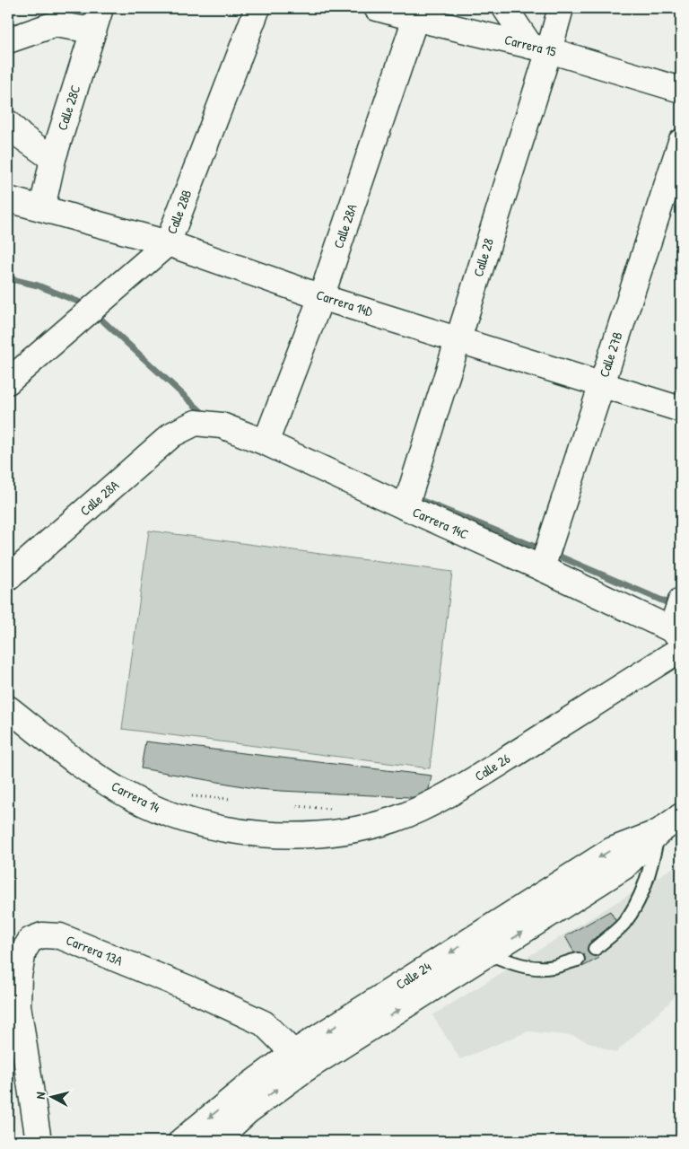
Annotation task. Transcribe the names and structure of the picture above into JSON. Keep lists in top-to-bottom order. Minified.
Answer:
{"streets":{"street":["Carrera 15","Calle 28C","Calle 28B","Calle 28A","Calle 28","Carrera 14D","Calle 27B","Carrera 14C","Calle 26","Carrera 14","Carrera 13A","Calle 24"]},"crossings":[["Carrera 15","Calle 28A"],["Carrera 15","Calle 28"],["Calle 28C","Carrera 14D"],["Calle 28B","Carrera 14D"],["Calle 28A","Carrera 14D"],["Calle 28A","Carrera 14C"],["Calle 28","Carrera 14D"],["Calle 28","Carrera 14C"],["Carrera 14D","Calle 27B"],["Calle 27B","Carrera 14C"],["Carrera 14C","Calle 26"],["Calle 26","Carrera 14"],["Carrera 13A","Calle 24"]],"north":"left"}
